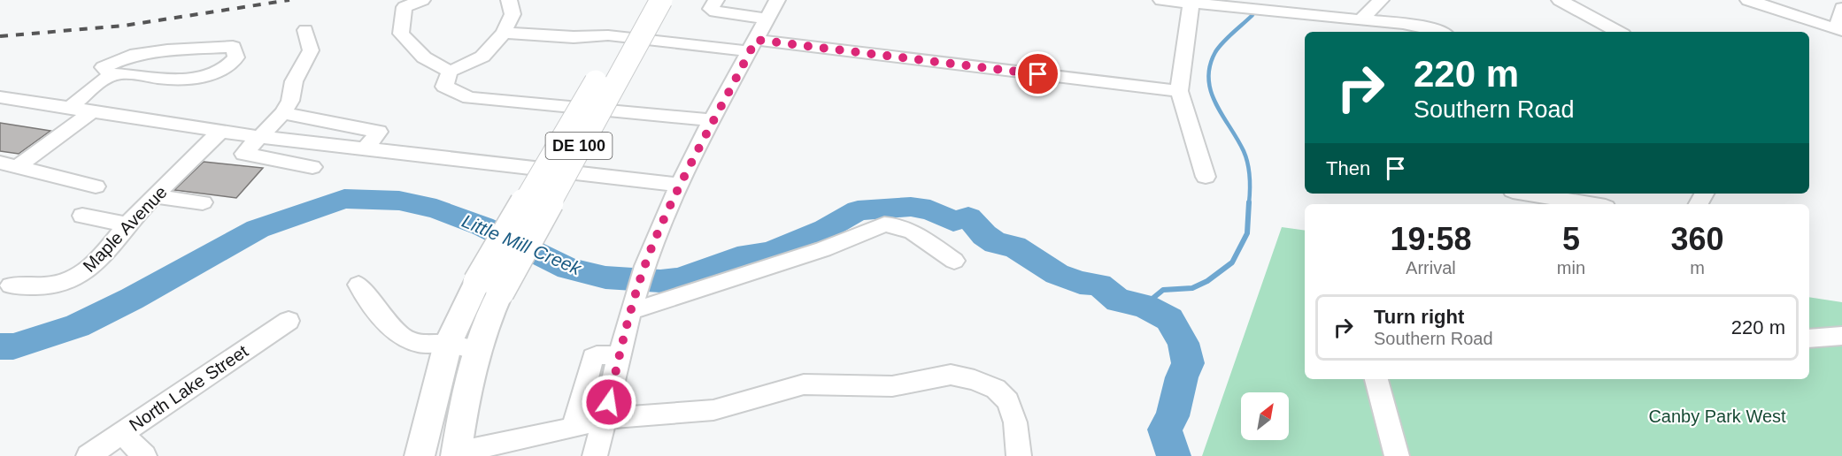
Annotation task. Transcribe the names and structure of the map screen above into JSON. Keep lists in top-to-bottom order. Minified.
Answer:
{"streets":{"main road":["DE 100"],"street":["Maple Avenue","North Lake Street"]},"water":["Little Mill Creek"],"parks":["Canby Park West"],"north":"top right","page":{"turn":["220 m","Southern Road"],"then":"Then","eta":["19:58","Arrival","5","min","360","m"],"list":[{"name":"Turn right","note":"Southern Road","value":"220 m"}]}}
